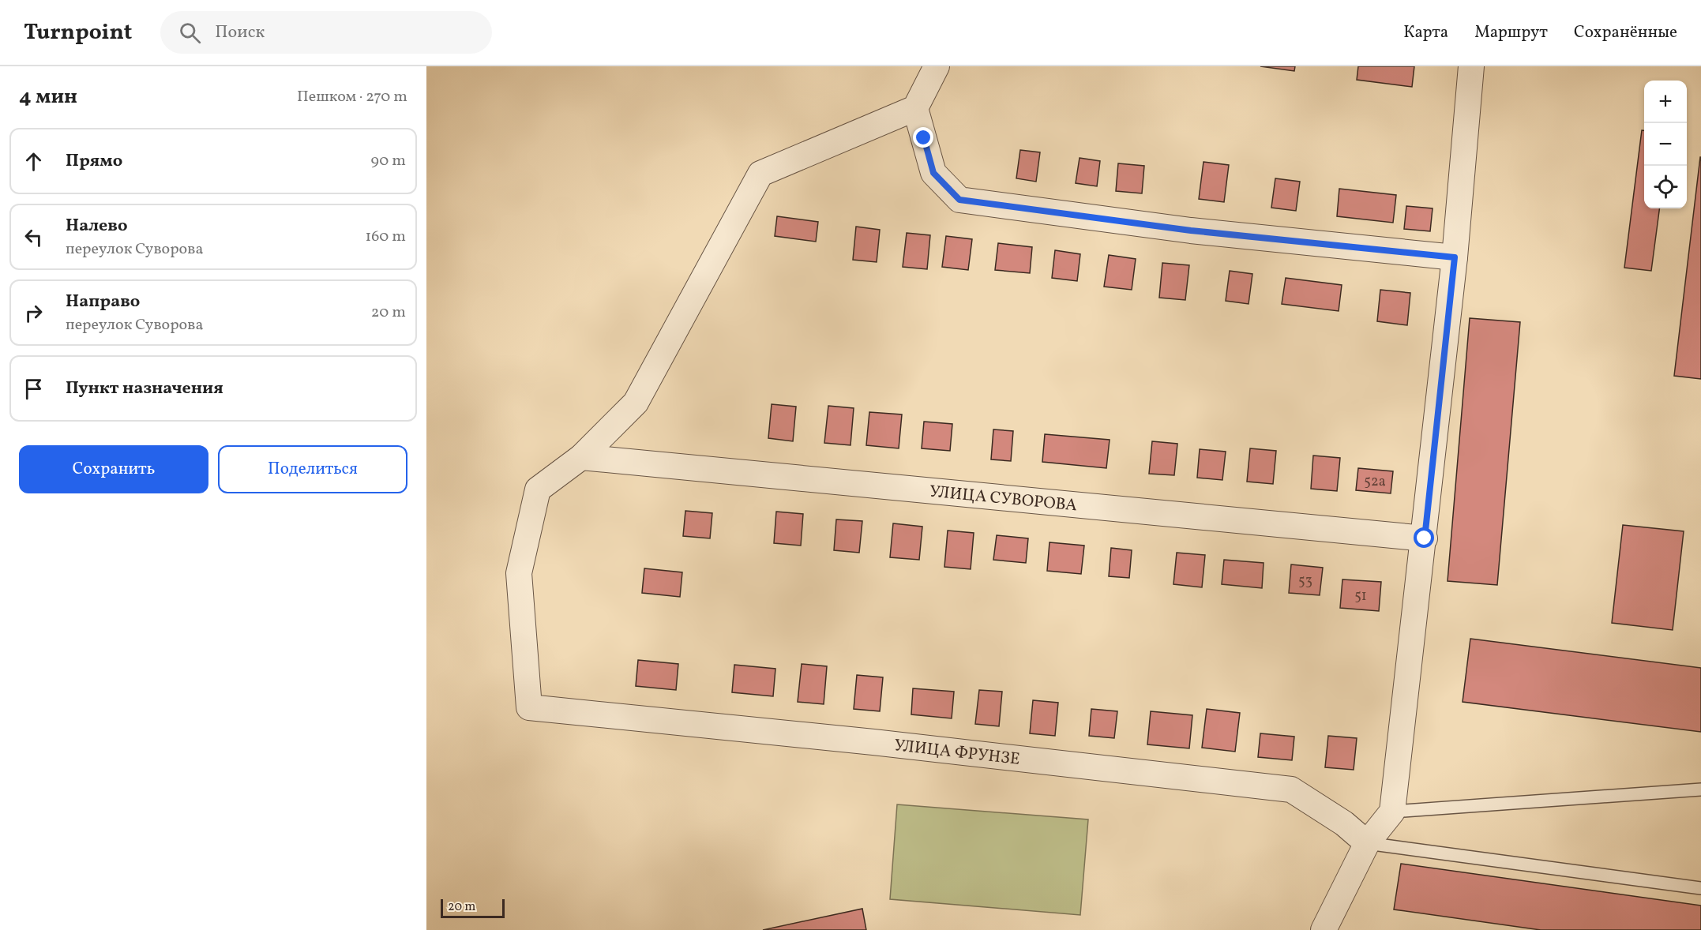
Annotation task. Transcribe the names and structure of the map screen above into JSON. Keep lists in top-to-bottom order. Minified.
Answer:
{"streets":{"street":["УЛИЦА СУВОРОВА","УЛИЦА ФРУНЗЕ"]},"crossings":[["УЛИЦА СУВОРОВА","УЛИЦА ФРУНЗЕ"]],"house_numbers":["52а","53","51"],"scale_bar":"20 m","page":{"header":"Turnpoint","search":"Поиск","nav":["Карта","Маршрут","Сохранённые"],"heading":["4 мин","Пешком · 270 m"],"map_buttons":["+","−"],"list":[["Прямо","90 m"],["Налево","переулок Суворова","160 m"],["Направо","переулок Суворова","20 m"],"Пункт назначения"],"buttons":["Сохранить","Поделиться"],"scale":"20 m"}}
